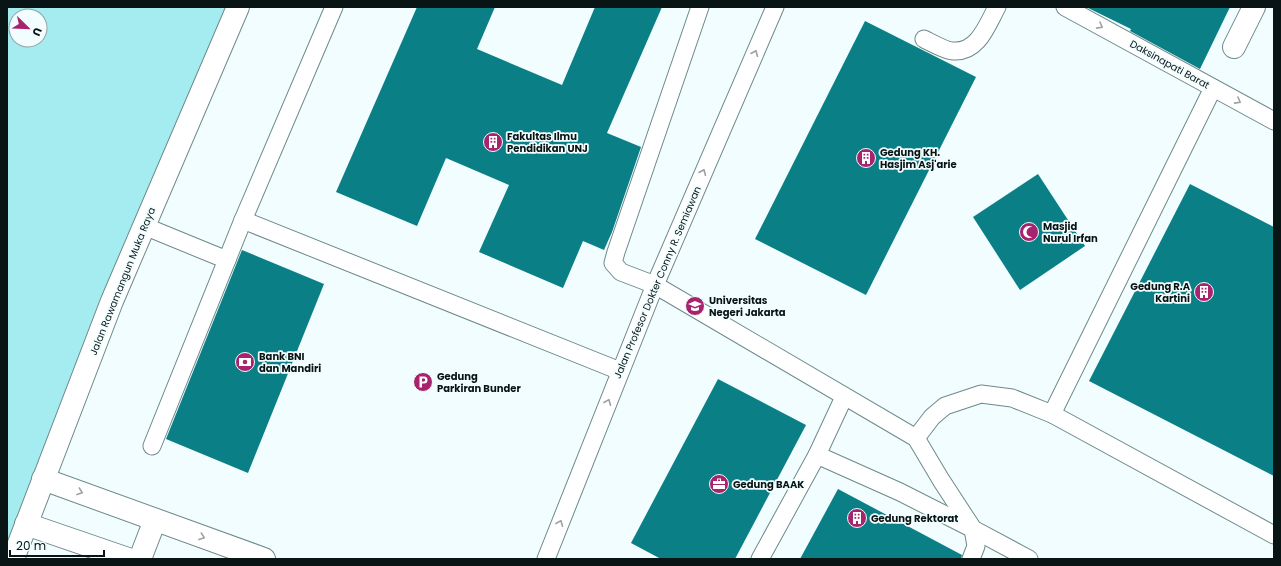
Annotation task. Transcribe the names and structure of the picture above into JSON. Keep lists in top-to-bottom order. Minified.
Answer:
{"streets":{"street":["Jalan Rawamangun Muka Raya"],"lane":["Daksinapati Barat","Jalan Profesor Dokter Conny R. Semiawan"]},"one_way":["Daksinapati Barat","Jalan Profesor Dokter Conny R. Semiawan"],"places":{"building":["Fakultas Ilmu Pendidikan UNJ","Gedung KH. Hasjim Asj'arie","Gedung R.A Kartini","Gedung Rektorat"],"mosque":["Masjid Nurul Irfan"],"school or university":["Universitas Negeri Jakarta"],"bank":["Bank BNI dan Mandiri"],"parking":["Gedung Parkiran Bunder"],"office":["Gedung BAAK"]},"scale_bar":"20 m","north":"bottom right"}
